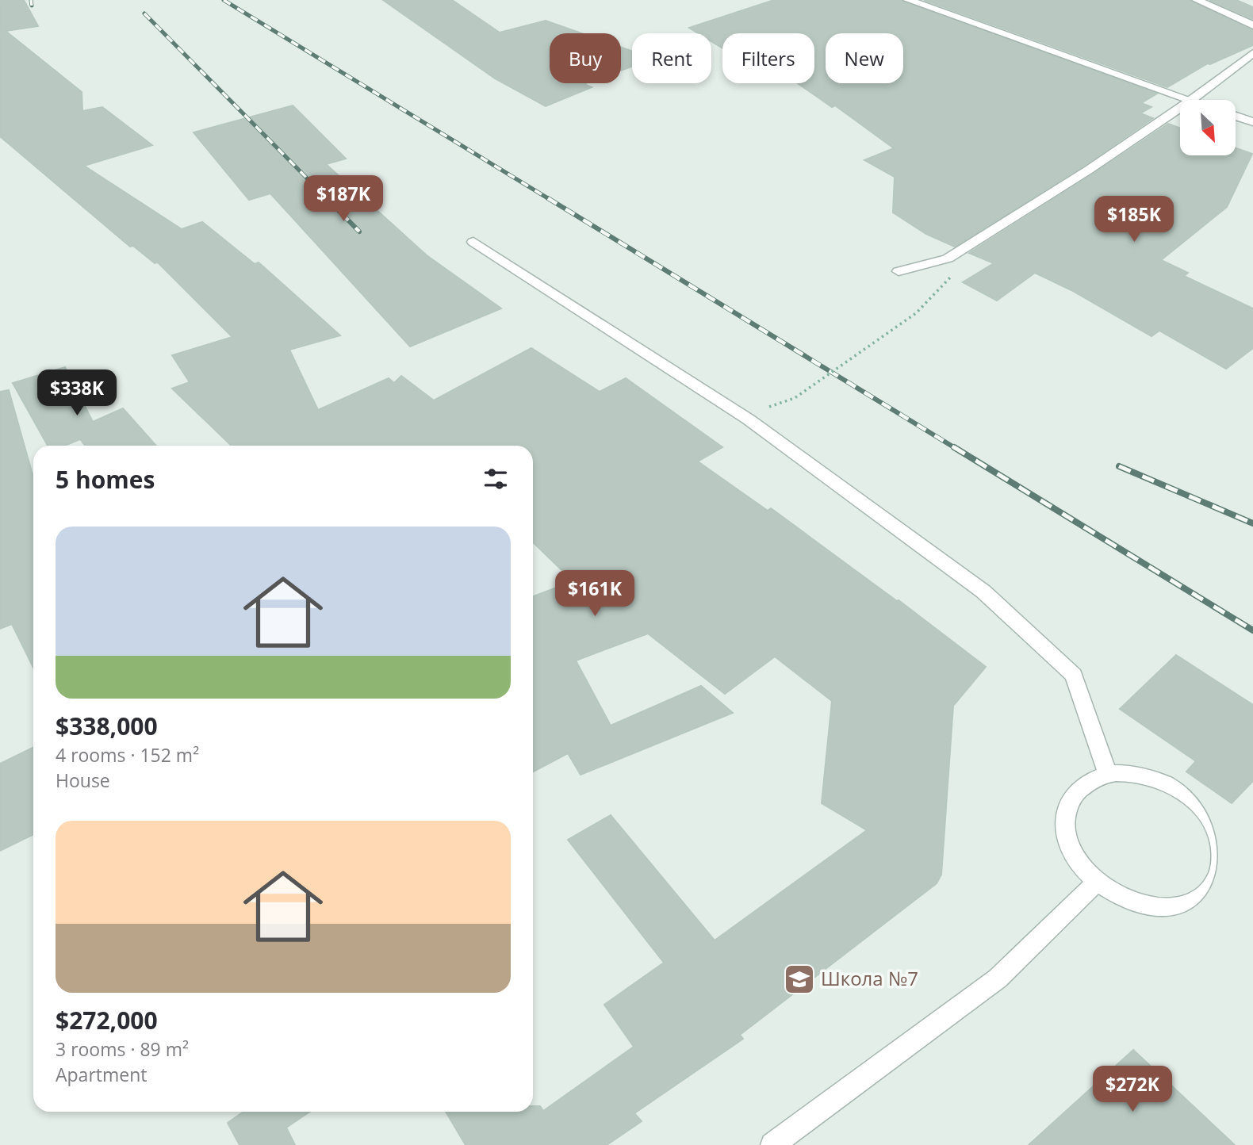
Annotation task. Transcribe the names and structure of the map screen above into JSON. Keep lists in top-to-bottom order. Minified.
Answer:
{"places":{"school or university":["Школа №7"]},"north":"bottom right","page":{"chip":["Buy","Rent","Filters","New"],"price":["$187K","$185K","$338K","$161K","$272K"],"heading":"5 homes","list":[{"name":"$338,000","note":"4 rooms · 152 m² · House"},{"name":"$272,000","note":"3 rooms · 89 m² · Apartment"}]}}
